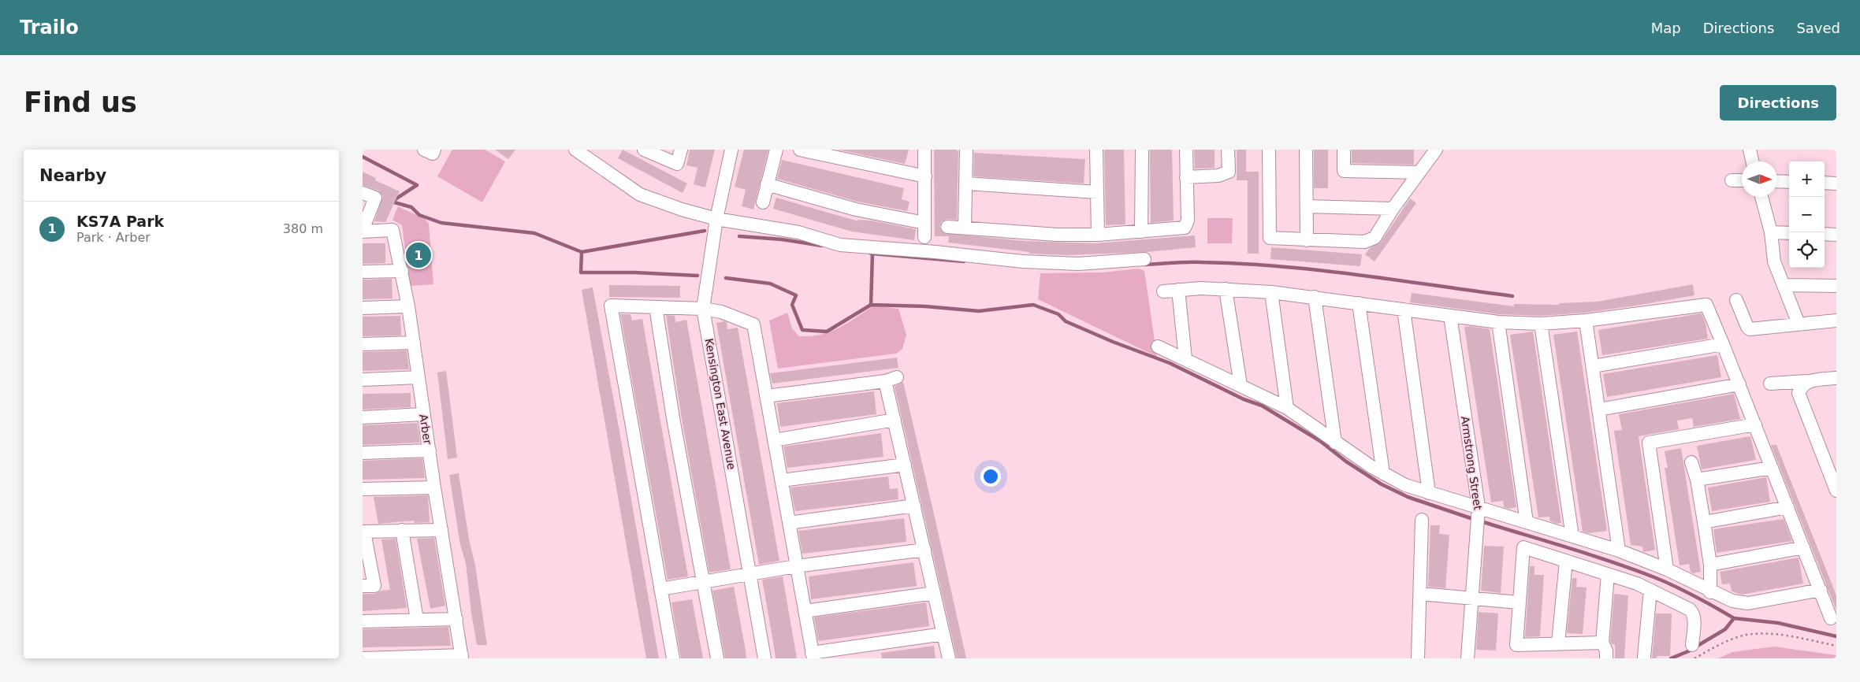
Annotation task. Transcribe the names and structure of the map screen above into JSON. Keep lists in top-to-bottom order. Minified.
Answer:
{"streets":{"street":["Kensington East Avenue","Arber","Armstrong Street"]},"north":"right","page":{"header":"Trailo","nav":["Map","Directions","Saved"],"buttons":"Directions","title":"Find us","heading":"Nearby","map_buttons":["+","−"],"list":[{"mark":"1","name":"KS7A Park","note":"Park · Arber","value":"380 m"}],"pins":"1"}}
